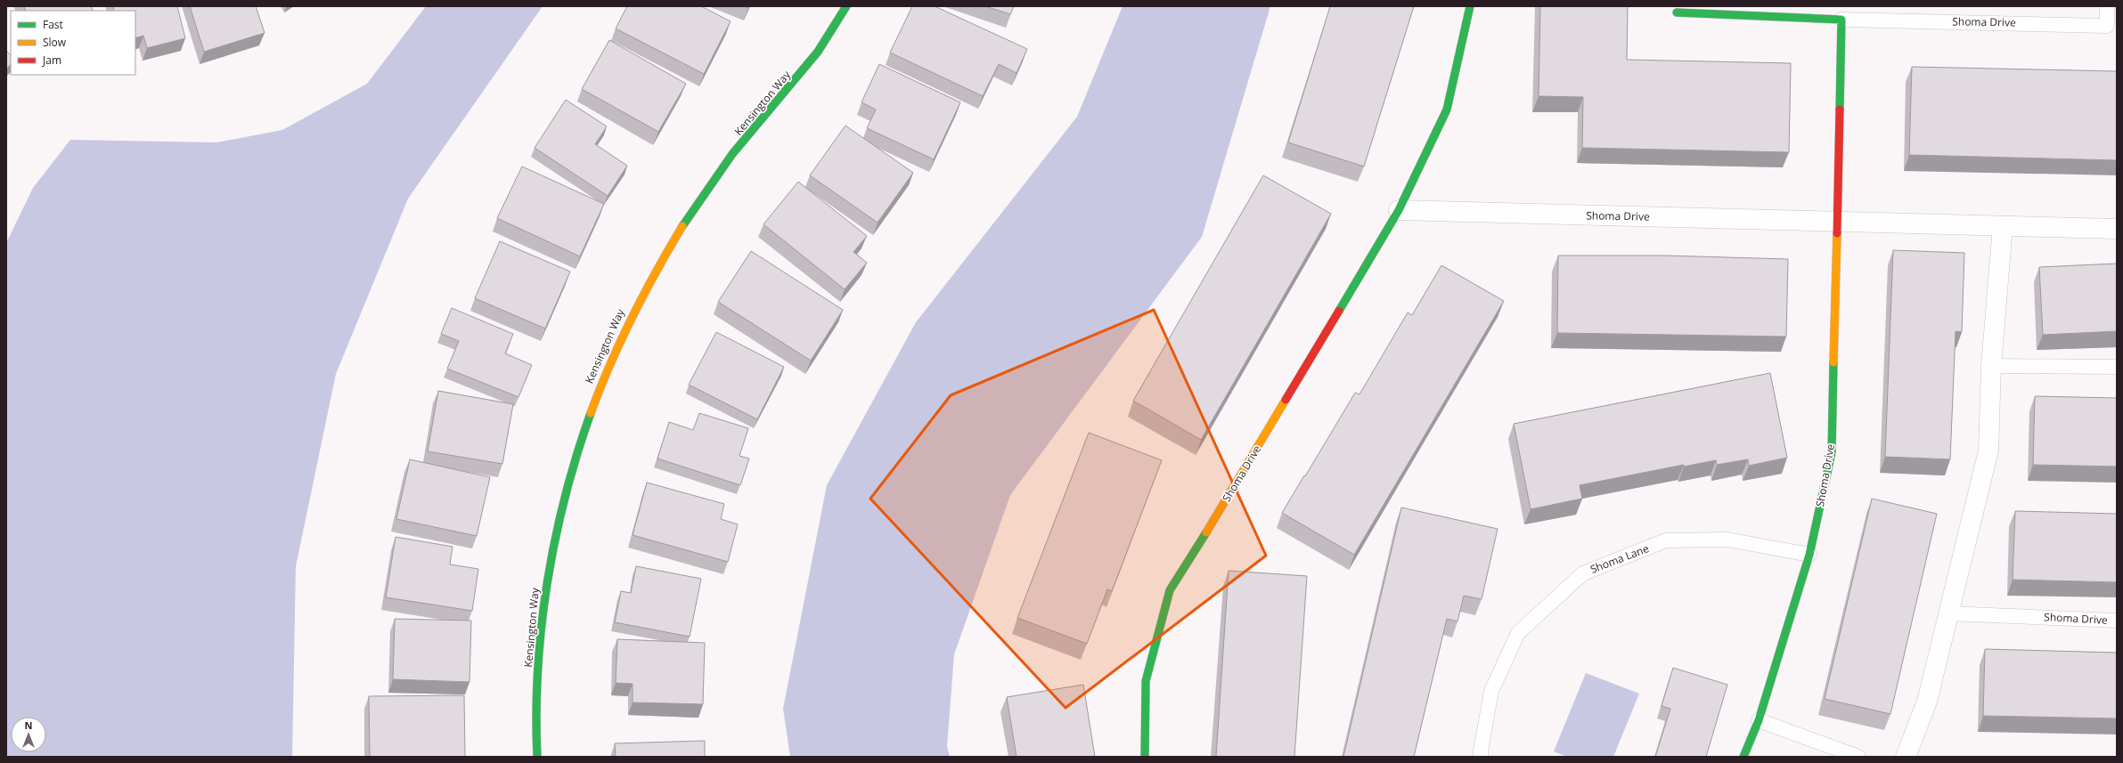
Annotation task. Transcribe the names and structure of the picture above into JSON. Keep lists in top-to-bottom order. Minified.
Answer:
{"streets":{"street":["Shoma Drive","Kensington Way"],"lane":["Shoma Lane"]},"crossings":[["Shoma Drive","Shoma Lane"]],"legend":["Fast","Slow","Jam"],"north":"top"}
